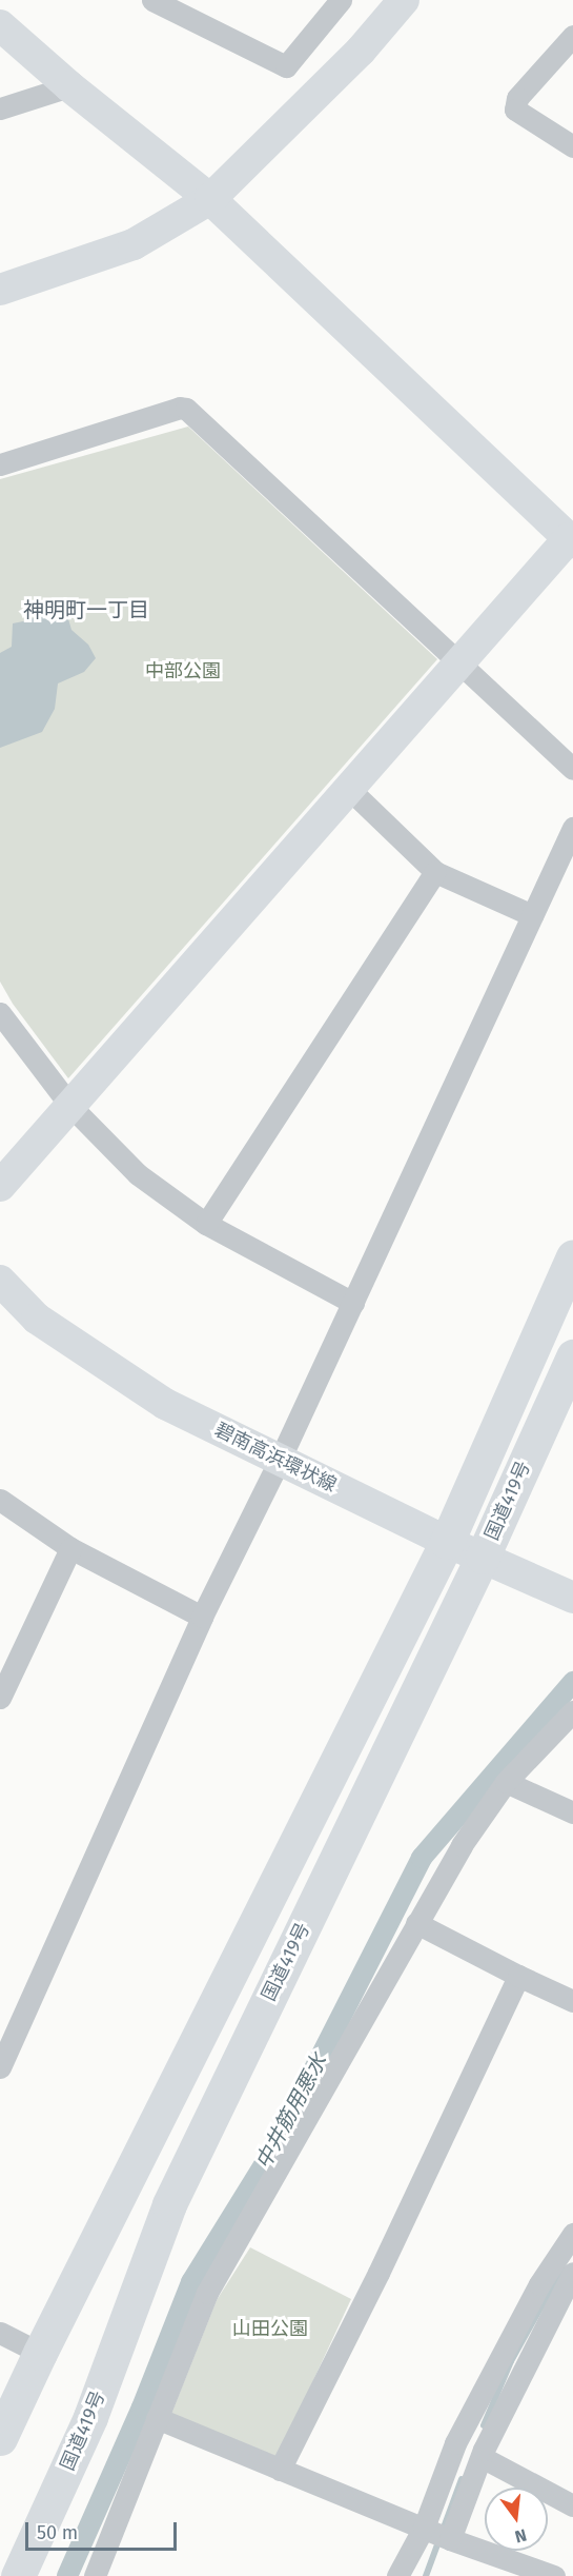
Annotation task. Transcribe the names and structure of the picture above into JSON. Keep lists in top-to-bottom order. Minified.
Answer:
{"streets":{"highway":["国道419号"],"street":["碧南高浜環状線"]},"crossings":[["碧南高浜環状線","国道419号"]],"districts":["神明町一丁目"],"water":["中井筋用悪水"],"parks":["中部公園","山田公園"],"scale_bar":"50 m","north":"bottom"}
